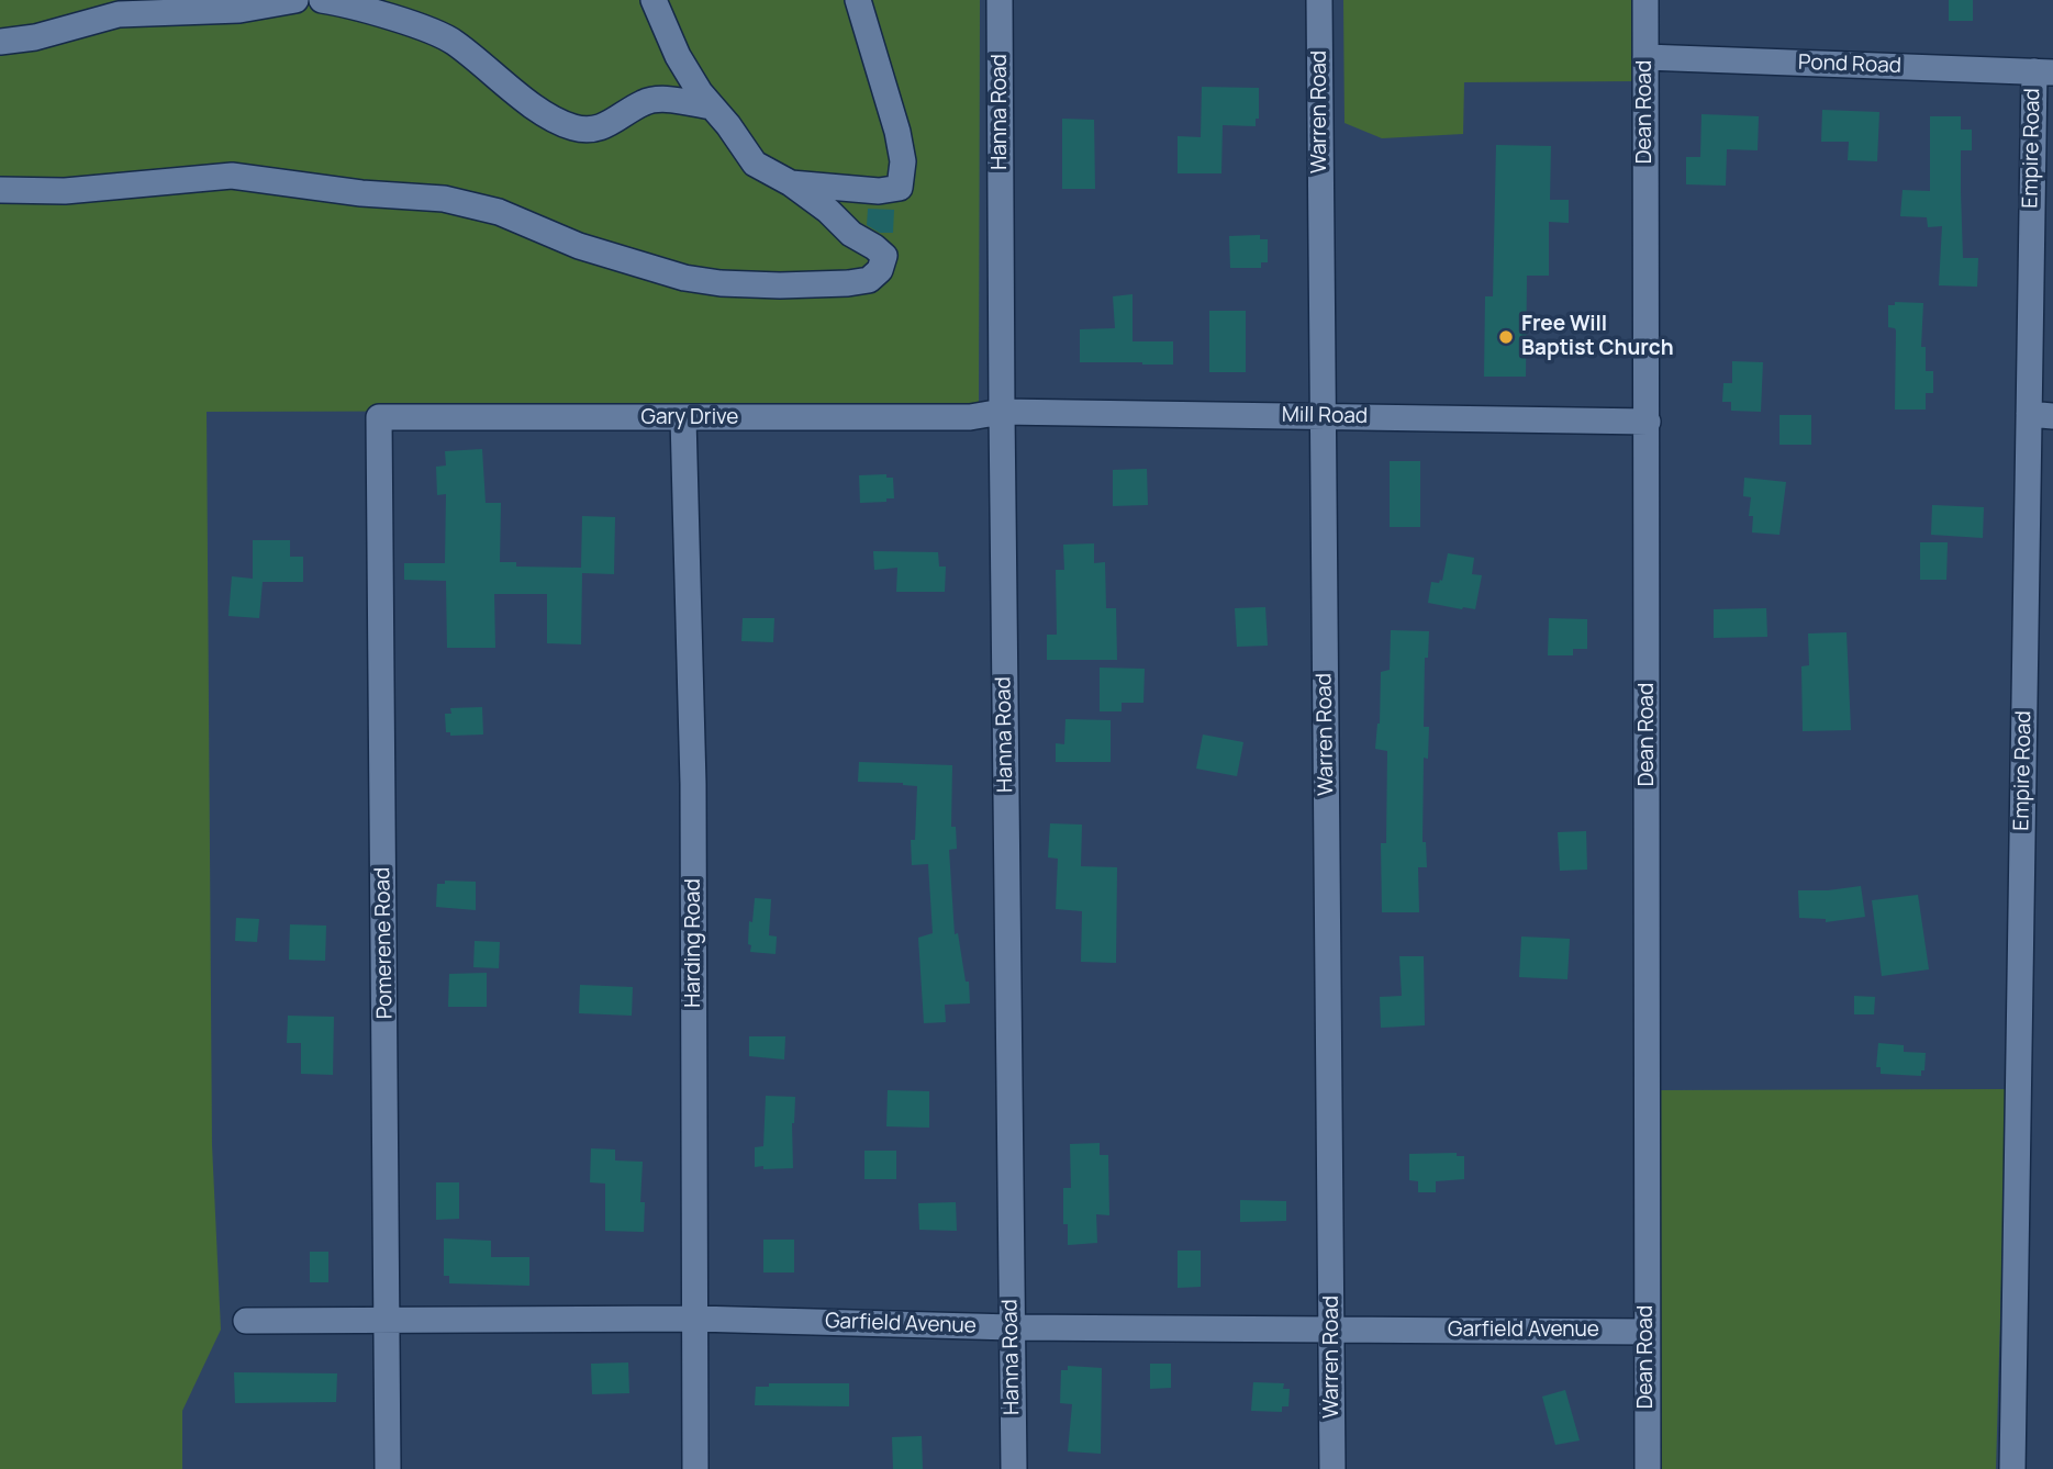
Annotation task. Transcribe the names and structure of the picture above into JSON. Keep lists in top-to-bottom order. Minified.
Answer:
{"streets":{"street":["Pond Road","Hanna Road","Warren Road","Dean Road","Empire Road","Mill Road","Gary Drive","Pomerene Road","Harding Road","Garfield Avenue"]},"crossings":[["Pond Road","Dean Road"],["Pond Road","Empire Road"],["Hanna Road","Mill Road"],["Hanna Road","Gary Drive"],["Hanna Road","Garfield Avenue"],["Warren Road","Mill Road"],["Warren Road","Garfield Avenue"],["Dean Road","Mill Road"],["Dean Road","Garfield Avenue"],["Mill Road","Gary Drive"],["Gary Drive","Pomerene Road"],["Gary Drive","Harding Road"],["Pomerene Road","Garfield Avenue"],["Harding Road","Garfield Avenue"]],"places":["Free Will Baptist Church"]}
